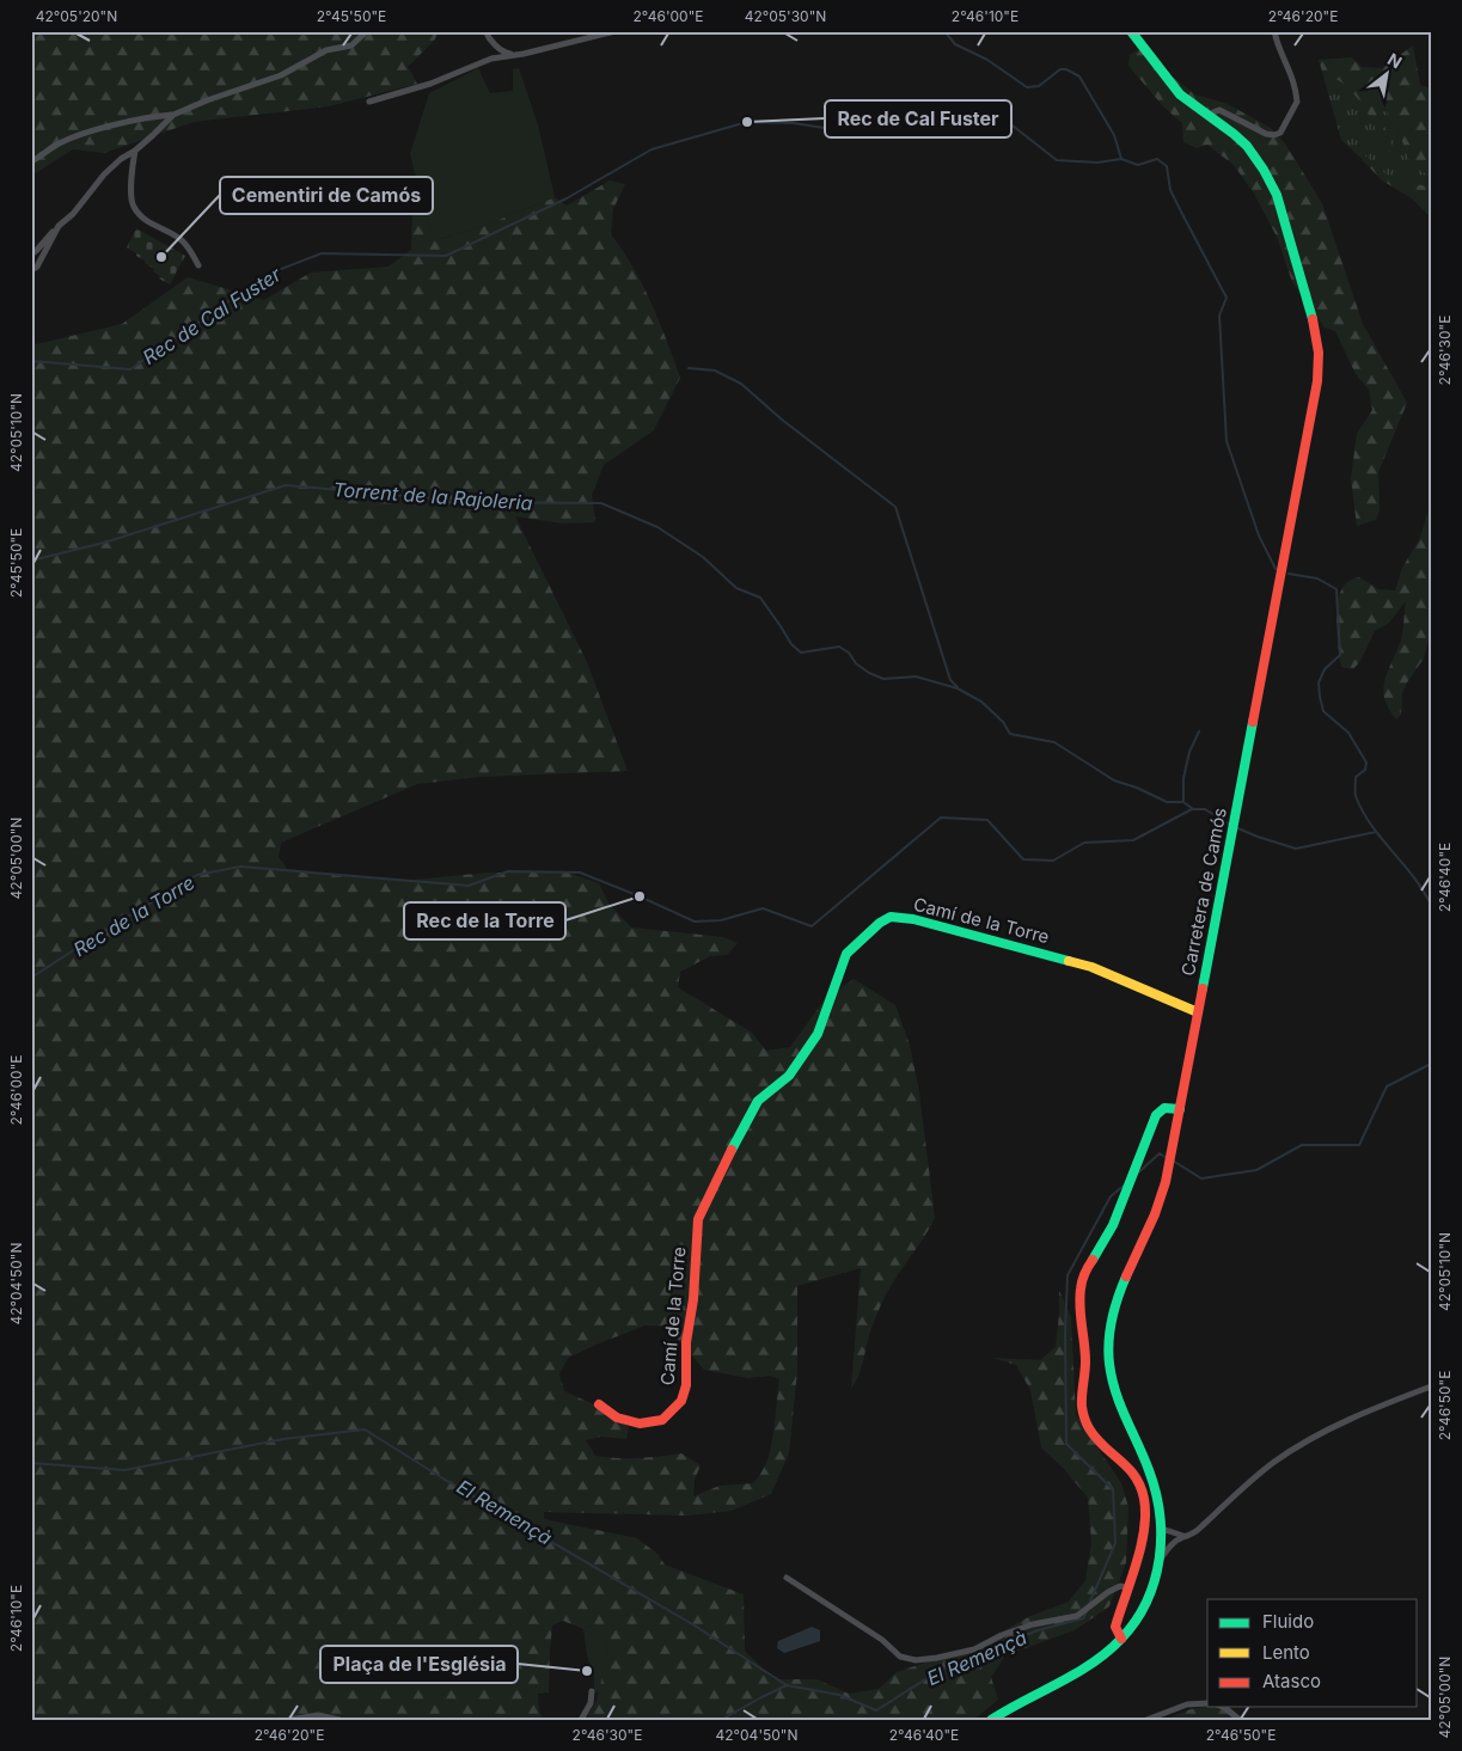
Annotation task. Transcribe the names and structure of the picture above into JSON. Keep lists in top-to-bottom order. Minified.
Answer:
{"streets":{"street":["Carretera de Camós","Camí de la Torre"]},"crossings":[["Carretera de Camós","Camí de la Torre"]],"water":["Rec de Cal Fuster","Torrent de la Rajoleria","Rec de la Torre","El Remençà"],"places":["Rec de Cal Fuster","Cementiri de Camós","Rec de la Torre","Plaça de l'Església"],"legend":["Fluido","Lento","Atasco"],"north":"top right","coordinates":["42°05'20\"N","2°45'50\"E","2°46'00\"E","42°05'30\"N","2°46'10\"E","2°46'20\"E","2°46'30\"E","42°05'10\"N","42°05'00\"N","2°46'40\"E","42°04'50\"N","2°46'50\"E"]}
